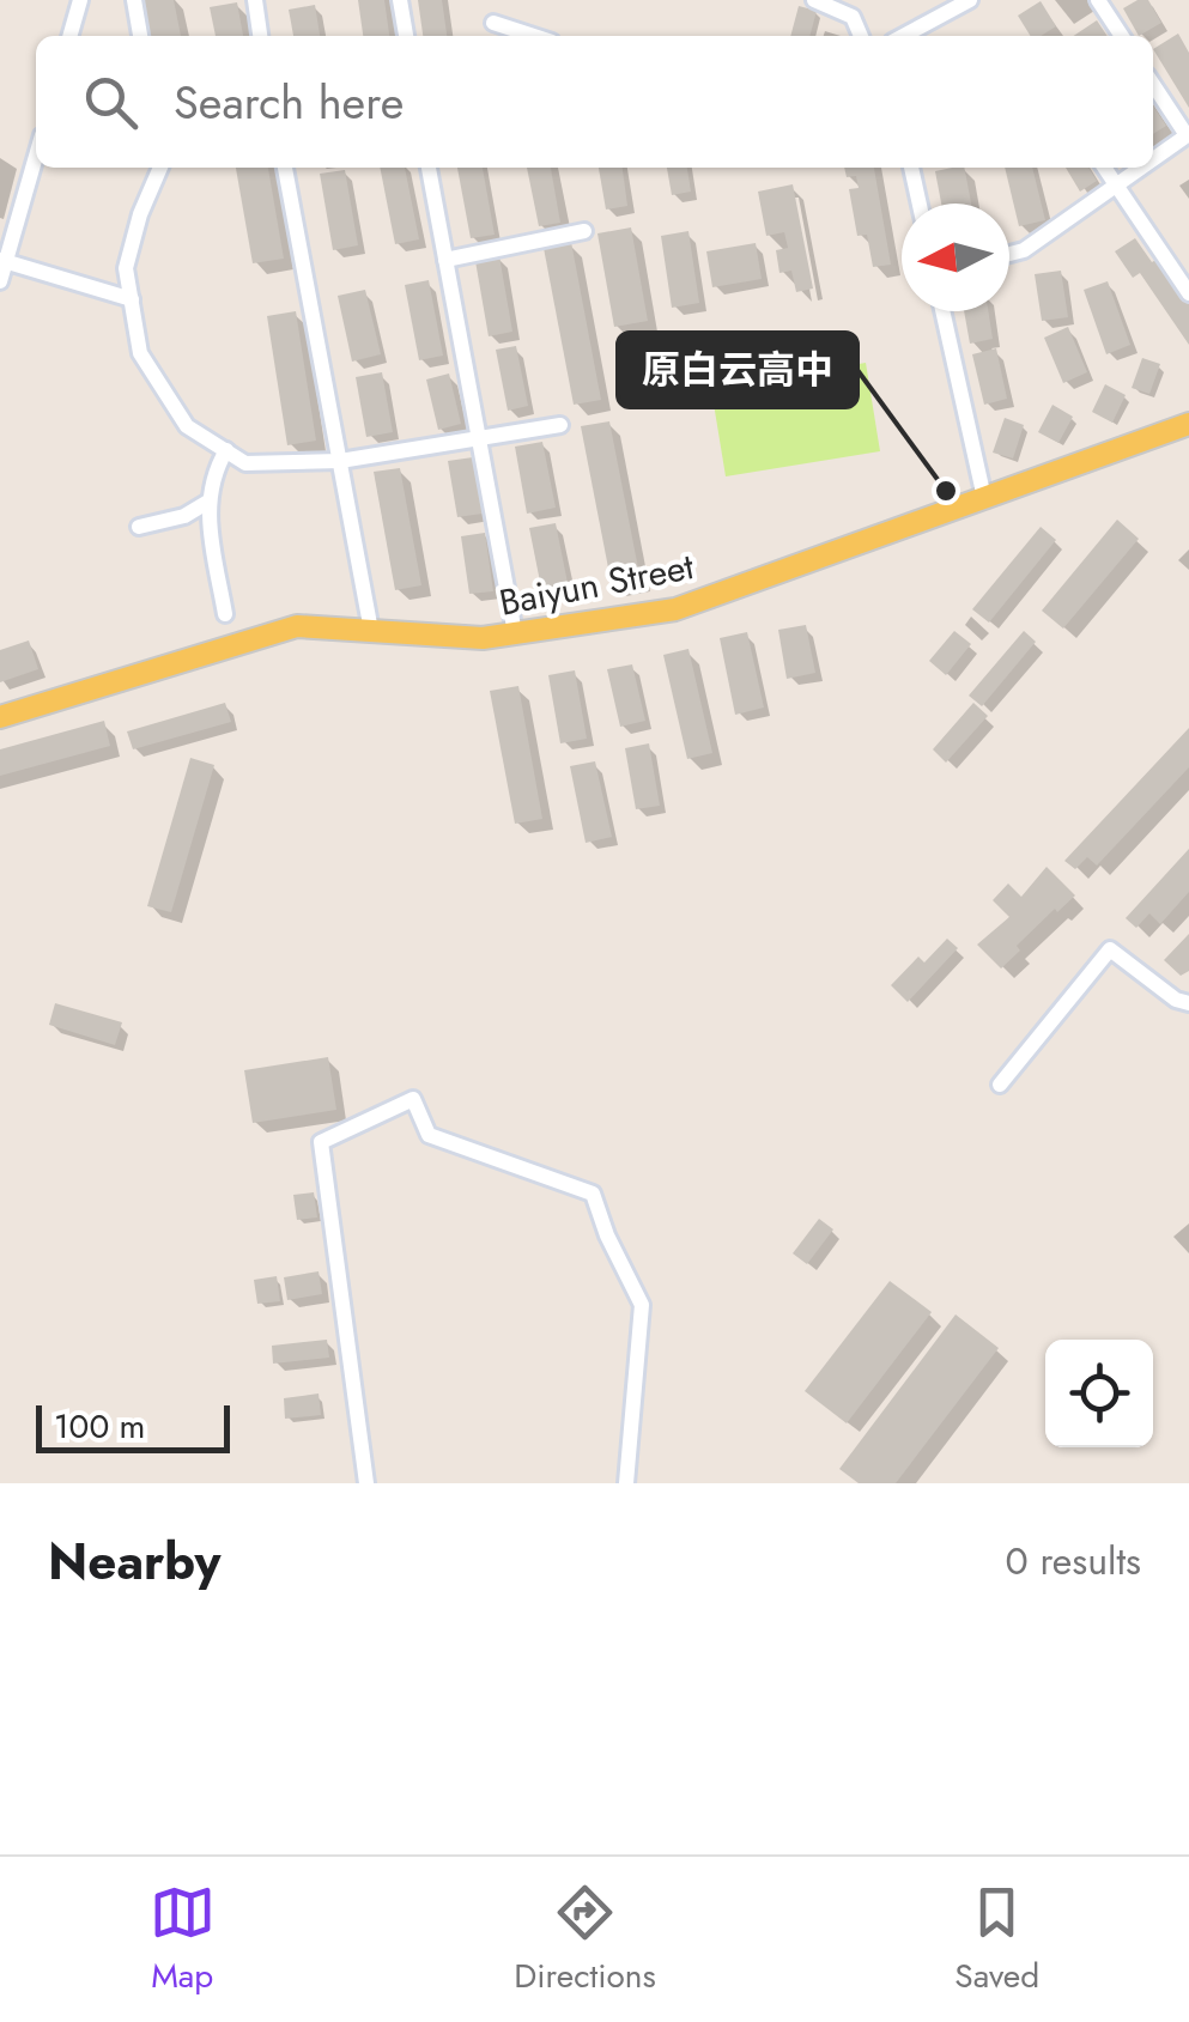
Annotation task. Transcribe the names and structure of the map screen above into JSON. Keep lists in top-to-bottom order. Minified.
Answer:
{"streets":{"main road":["Baiyun Street"]},"places":["原白云高中"],"scale_bar":"100 m","north":"left","page":{"search":"Search here","scale":"100 m","heading":["Nearby","0 results"],"nav":["Map","Directions","Saved"]}}
